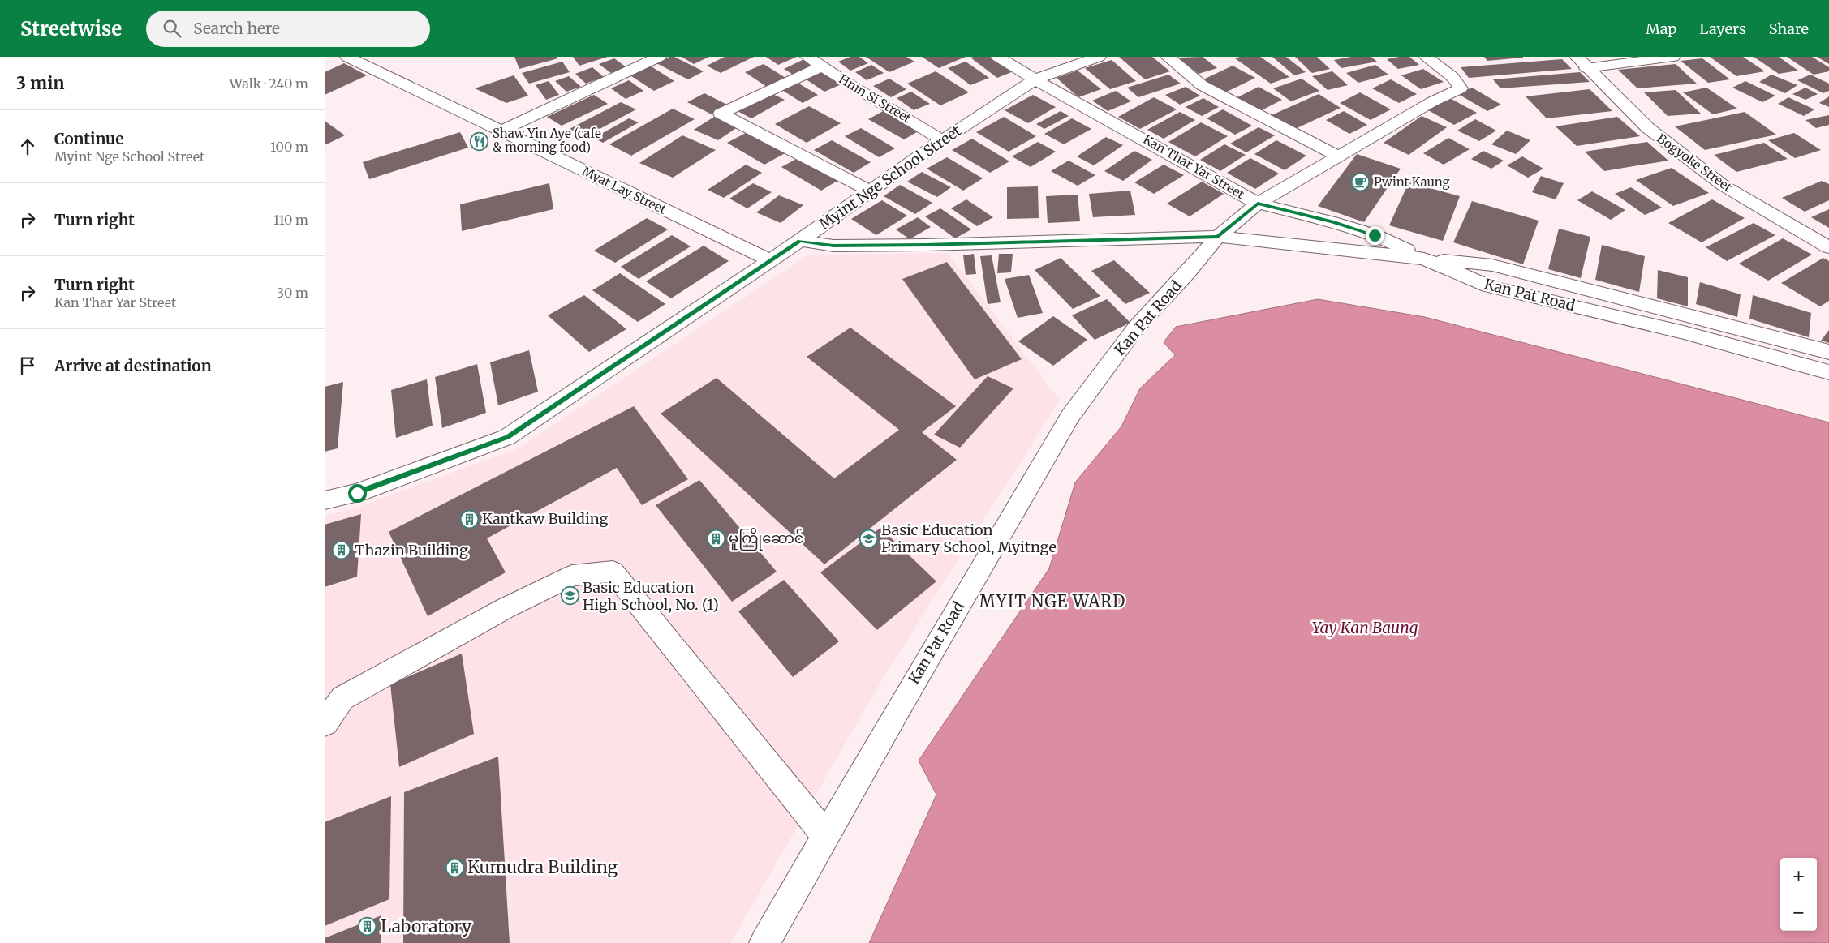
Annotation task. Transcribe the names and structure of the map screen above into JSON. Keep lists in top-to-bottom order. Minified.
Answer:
{"streets":{"street":["Hnin Si Street","Bogyoke Street","Kan Thar Yar Street","Myint Nge School Street","Myat Lay Street","Kan Pat Road"]},"crossings":[["Hnin Si Street","Myint Nge School Street"],["Kan Thar Yar Street","Myint Nge School Street"],["Kan Thar Yar Street","Kan Pat Road"],["Myint Nge School Street","Myat Lay Street"]],"districts":["MYIT NGE WARD"],"water":["Yay Kan Baung"],"places":{"restaurant":["Shaw Yin Aye (cafe & morning food)"],"cafe":["Pwint Kaung"],"building":["Kantkaw Building","မူကြိုဆောင်","Thazin Building","Kumudra Building","Laboratory"],"school or university":["Basic Education Primary School, Myitnge","Basic Education High School, No. (1)"]},"page":{"header":"Streetwise","search":"Search here","nav":["Map","Layers","Share"],"heading":["3 min","Walk · 240 m"],"list":[["Continue","Myint Nge School Street","100 m"],["Turn right","110 m"],["Turn right","Kan Thar Yar Street","30 m"],"Arrive at destination"],"map_buttons":["+","−"]}}
